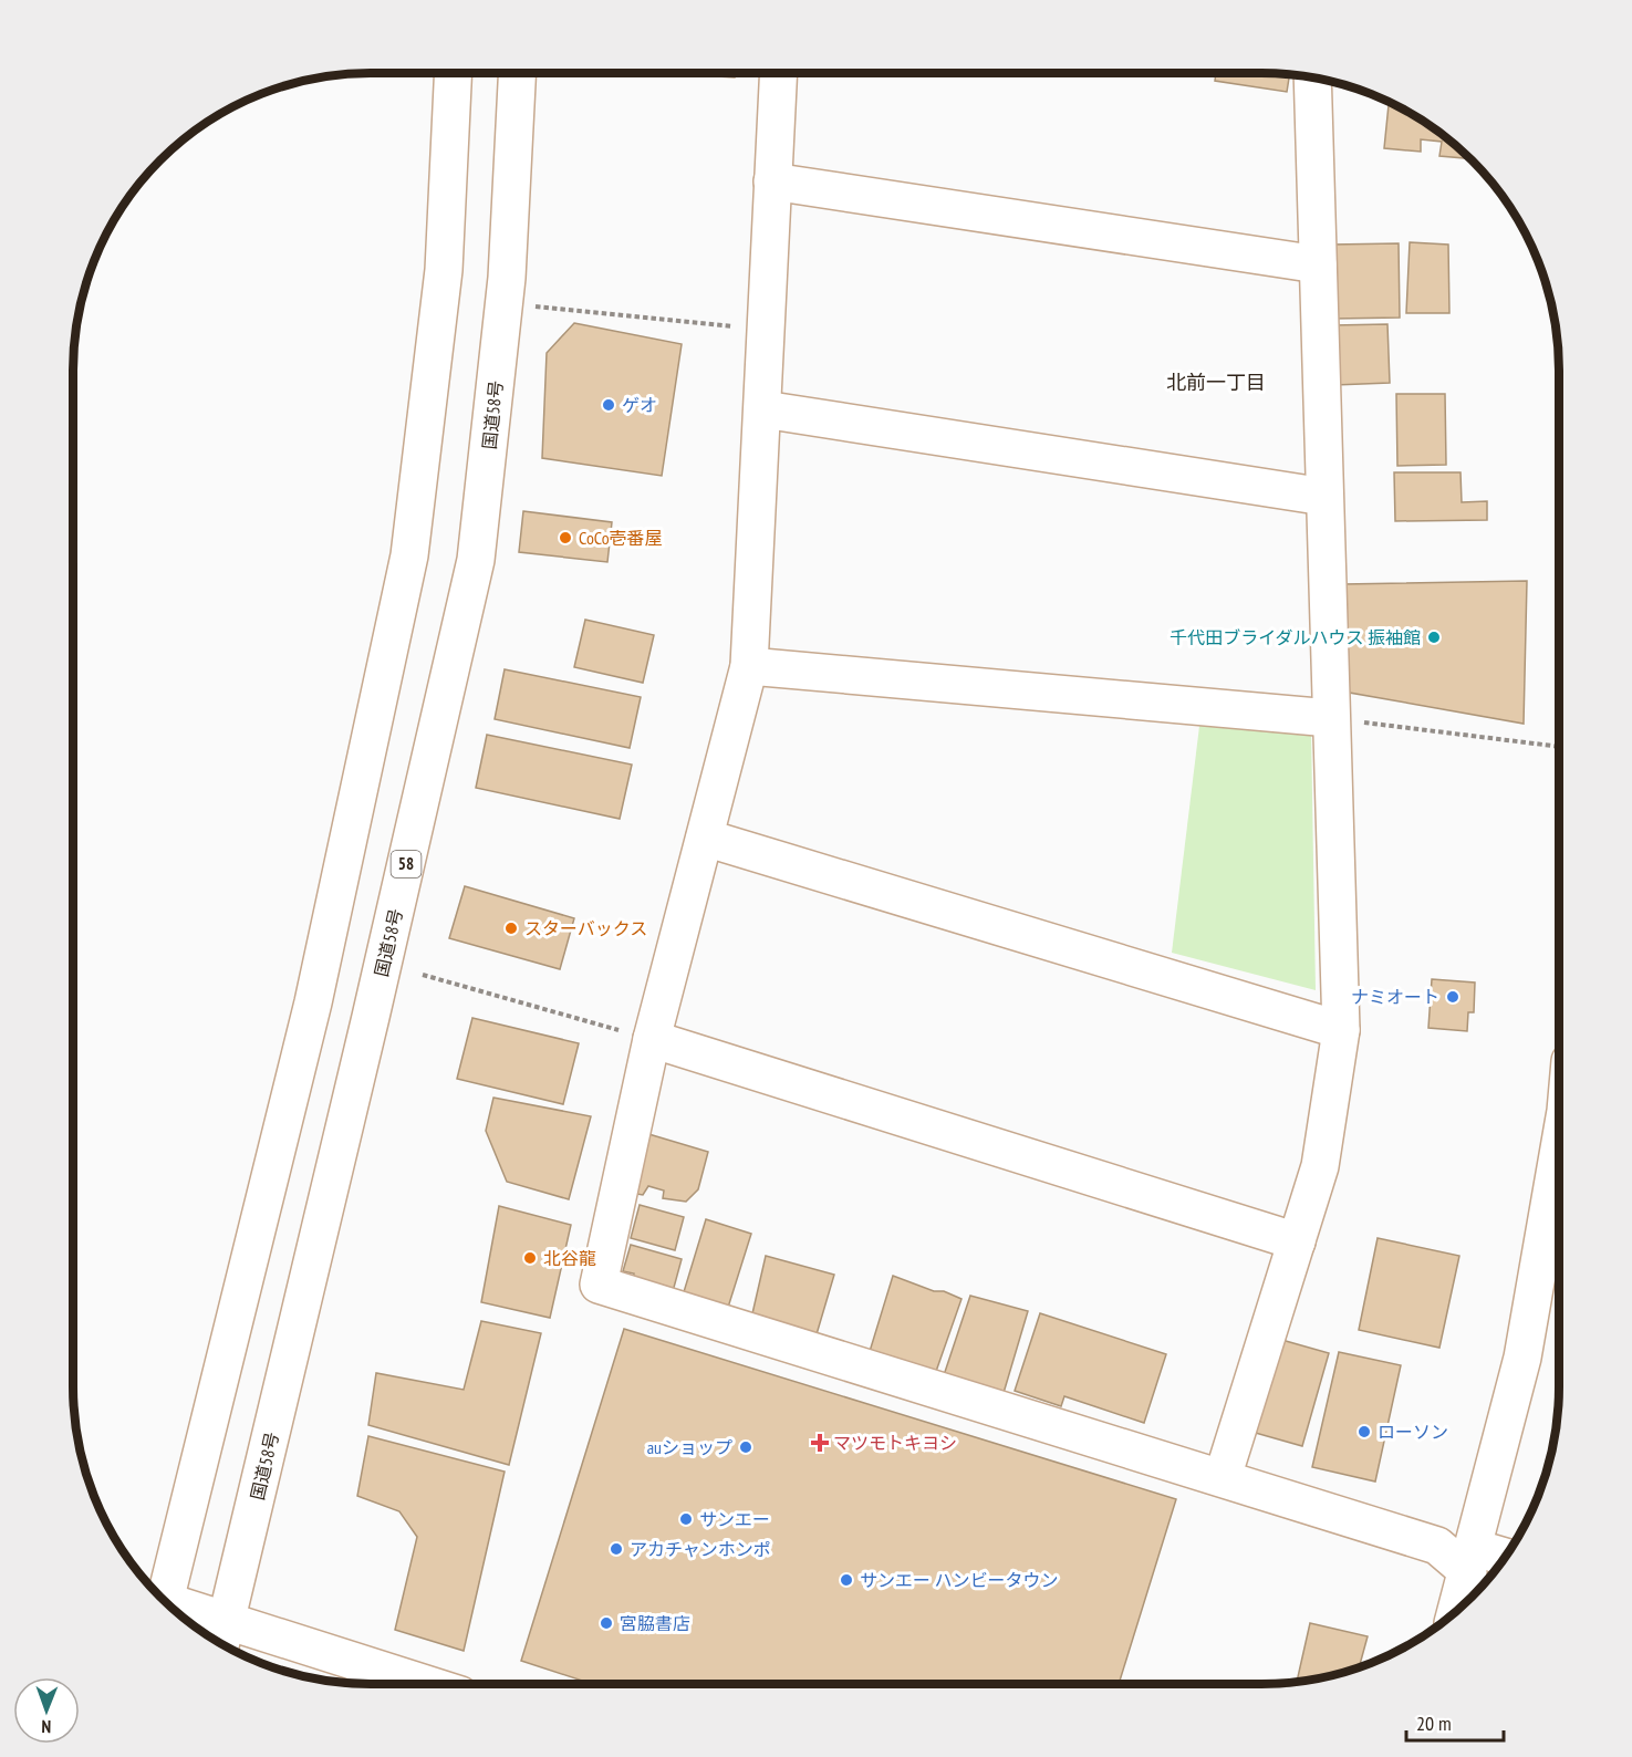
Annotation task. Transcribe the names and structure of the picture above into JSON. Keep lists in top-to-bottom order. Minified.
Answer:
{"streets":{"main road":["国道58号","58"]},"districts":["北前一丁目"],"places":{"other":["ゲオ","CoCo壱番屋","千代田ブライダルハウス 振袖館","スターバックス","ナミオート","北谷龍","ローソン","auショップ","サンエー","アカチャンホンポ","サンエー ハンビータウン","宮脇書店"],"health":["マツモトキヨシ"]},"scale_bar":"20 m","north":"bottom"}
